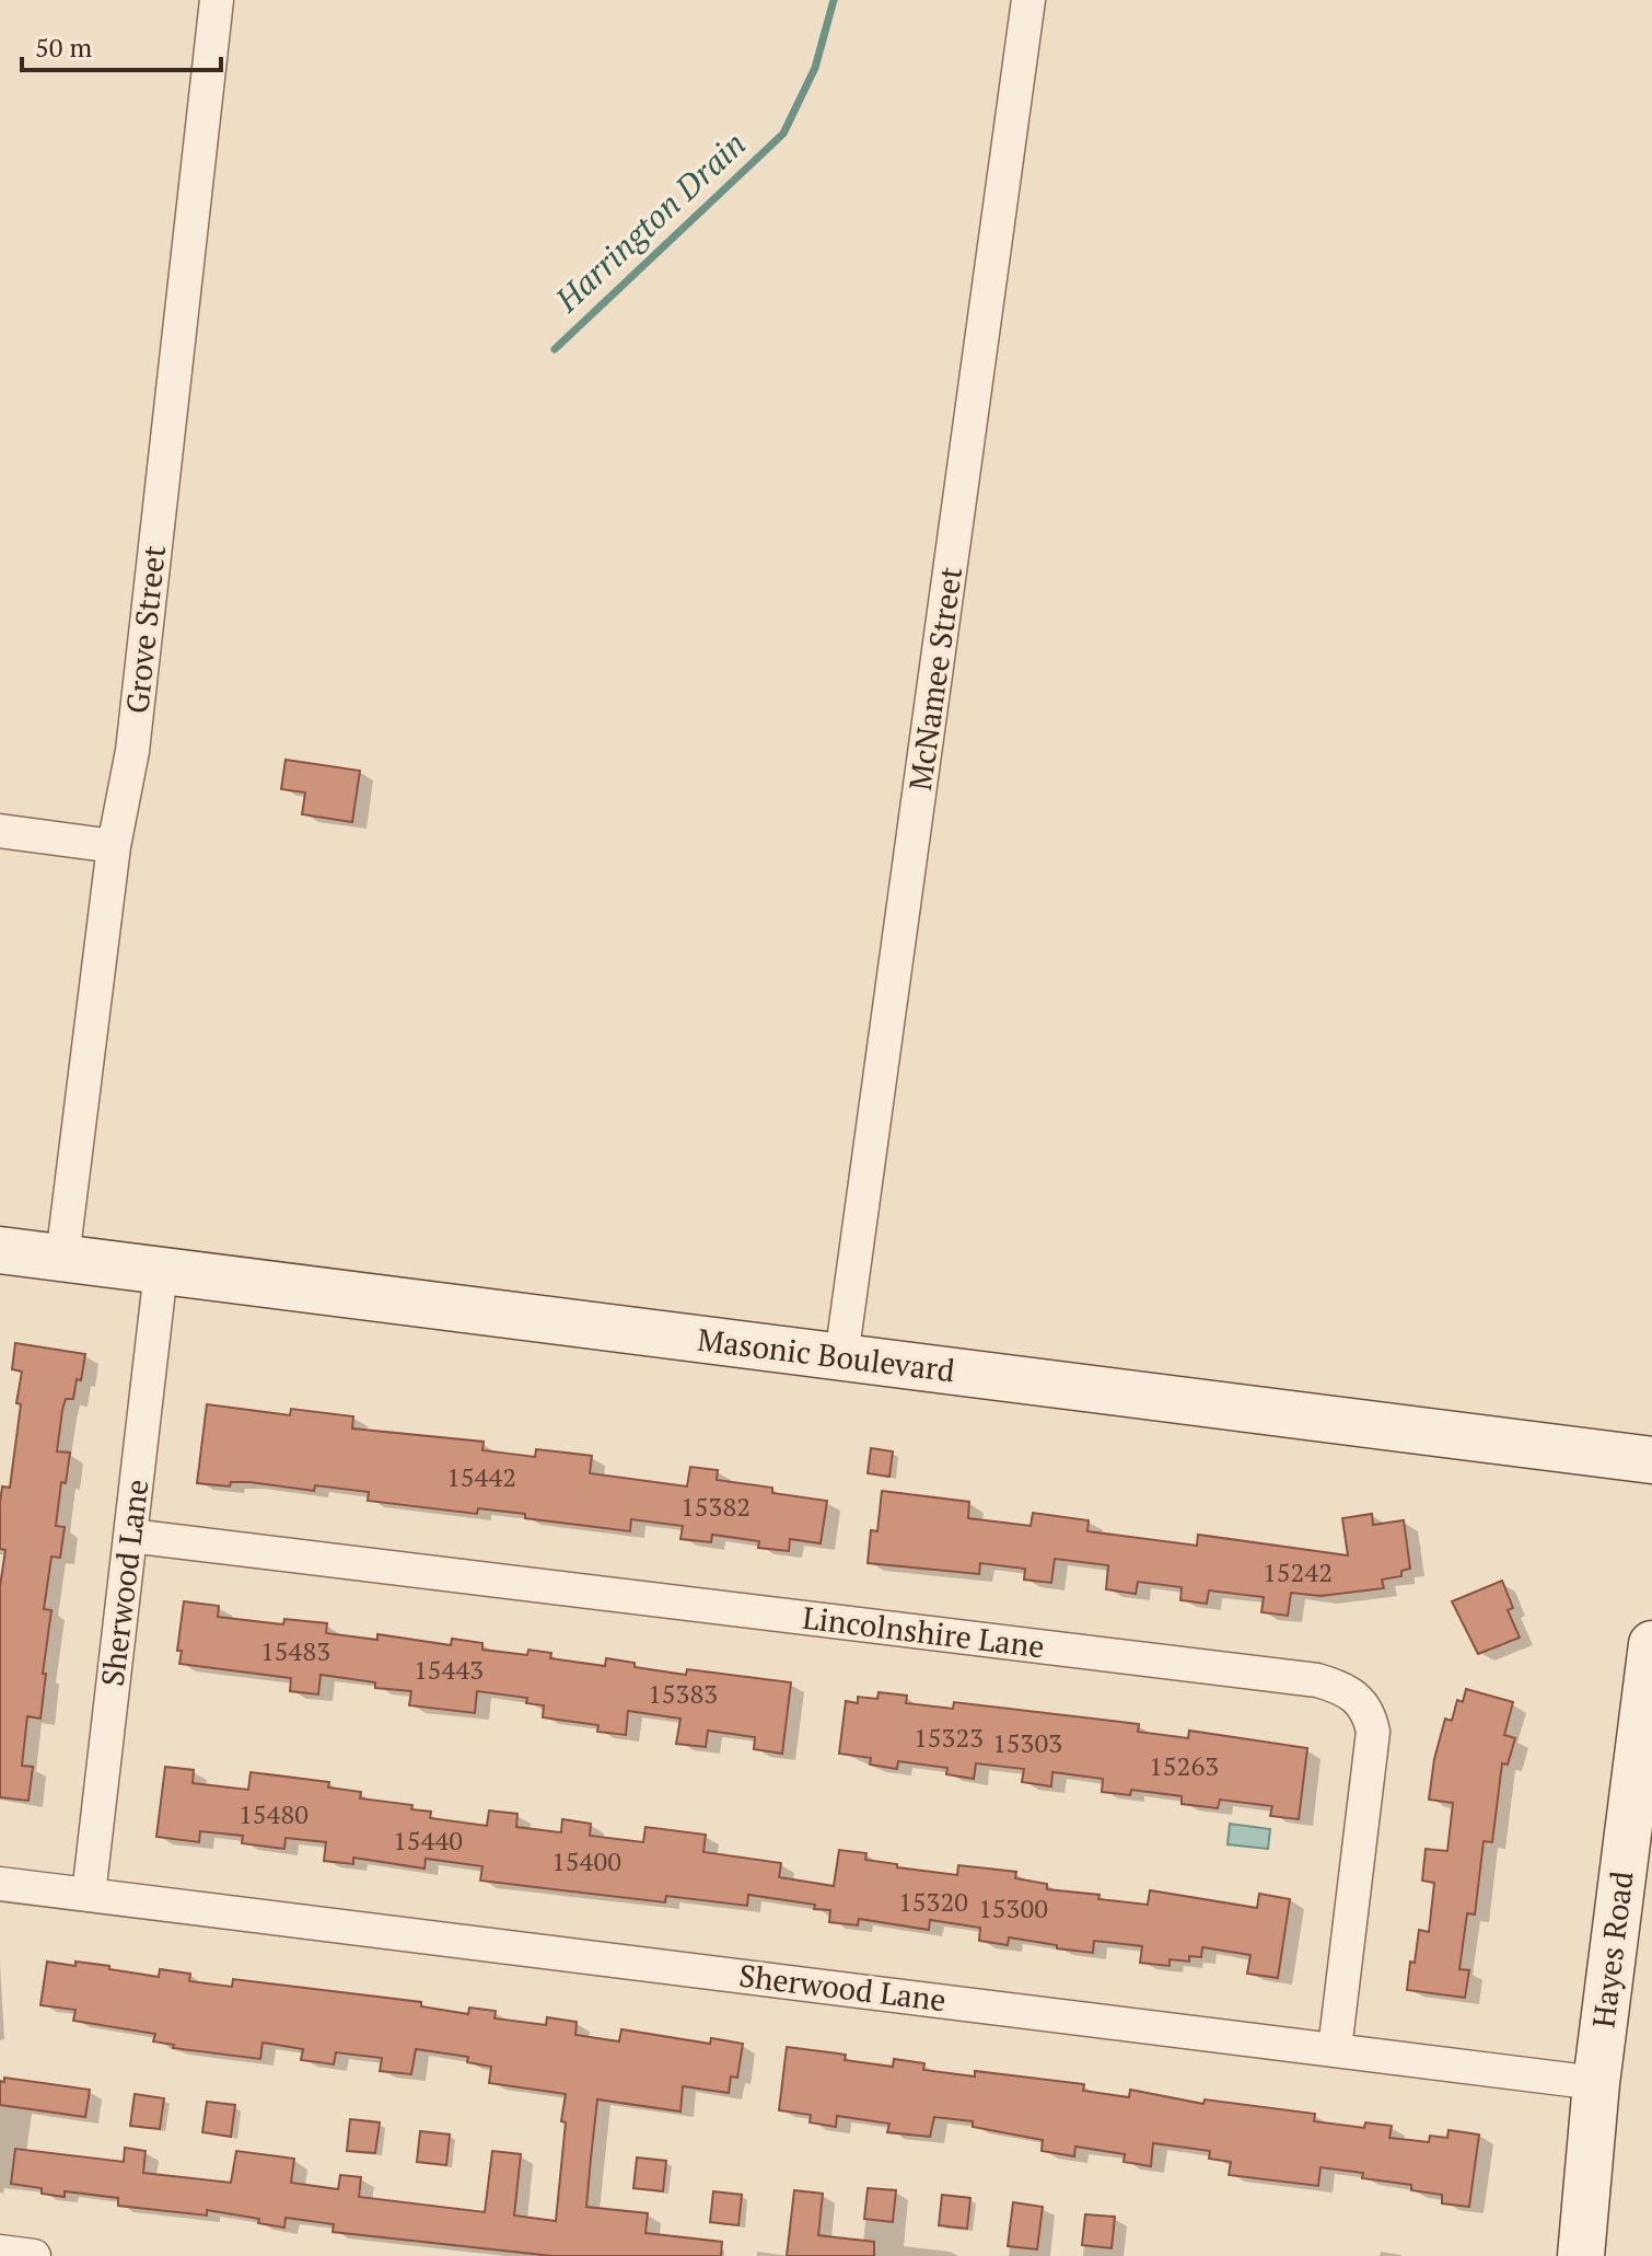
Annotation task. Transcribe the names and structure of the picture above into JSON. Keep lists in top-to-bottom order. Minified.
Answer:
{"streets":{"street":["Grove Street","McNamee Street","Masonic Boulevard","Sherwood Lane","Lincolnshire Lane","Hayes Road"]},"crossings":[["Grove Street","Masonic Boulevard"],["McNamee Street","Masonic Boulevard"],["Masonic Boulevard","Sherwood Lane"],["Sherwood Lane","Lincolnshire Lane"],["Sherwood Lane","Hayes Road"]],"water":["Harrington Drain"],"house_numbers":["15442","15382","15242","15483","15443","15383","15323","15303","15263","15480","15440","15400","15320","15300"],"scale_bar":"50 m"}
